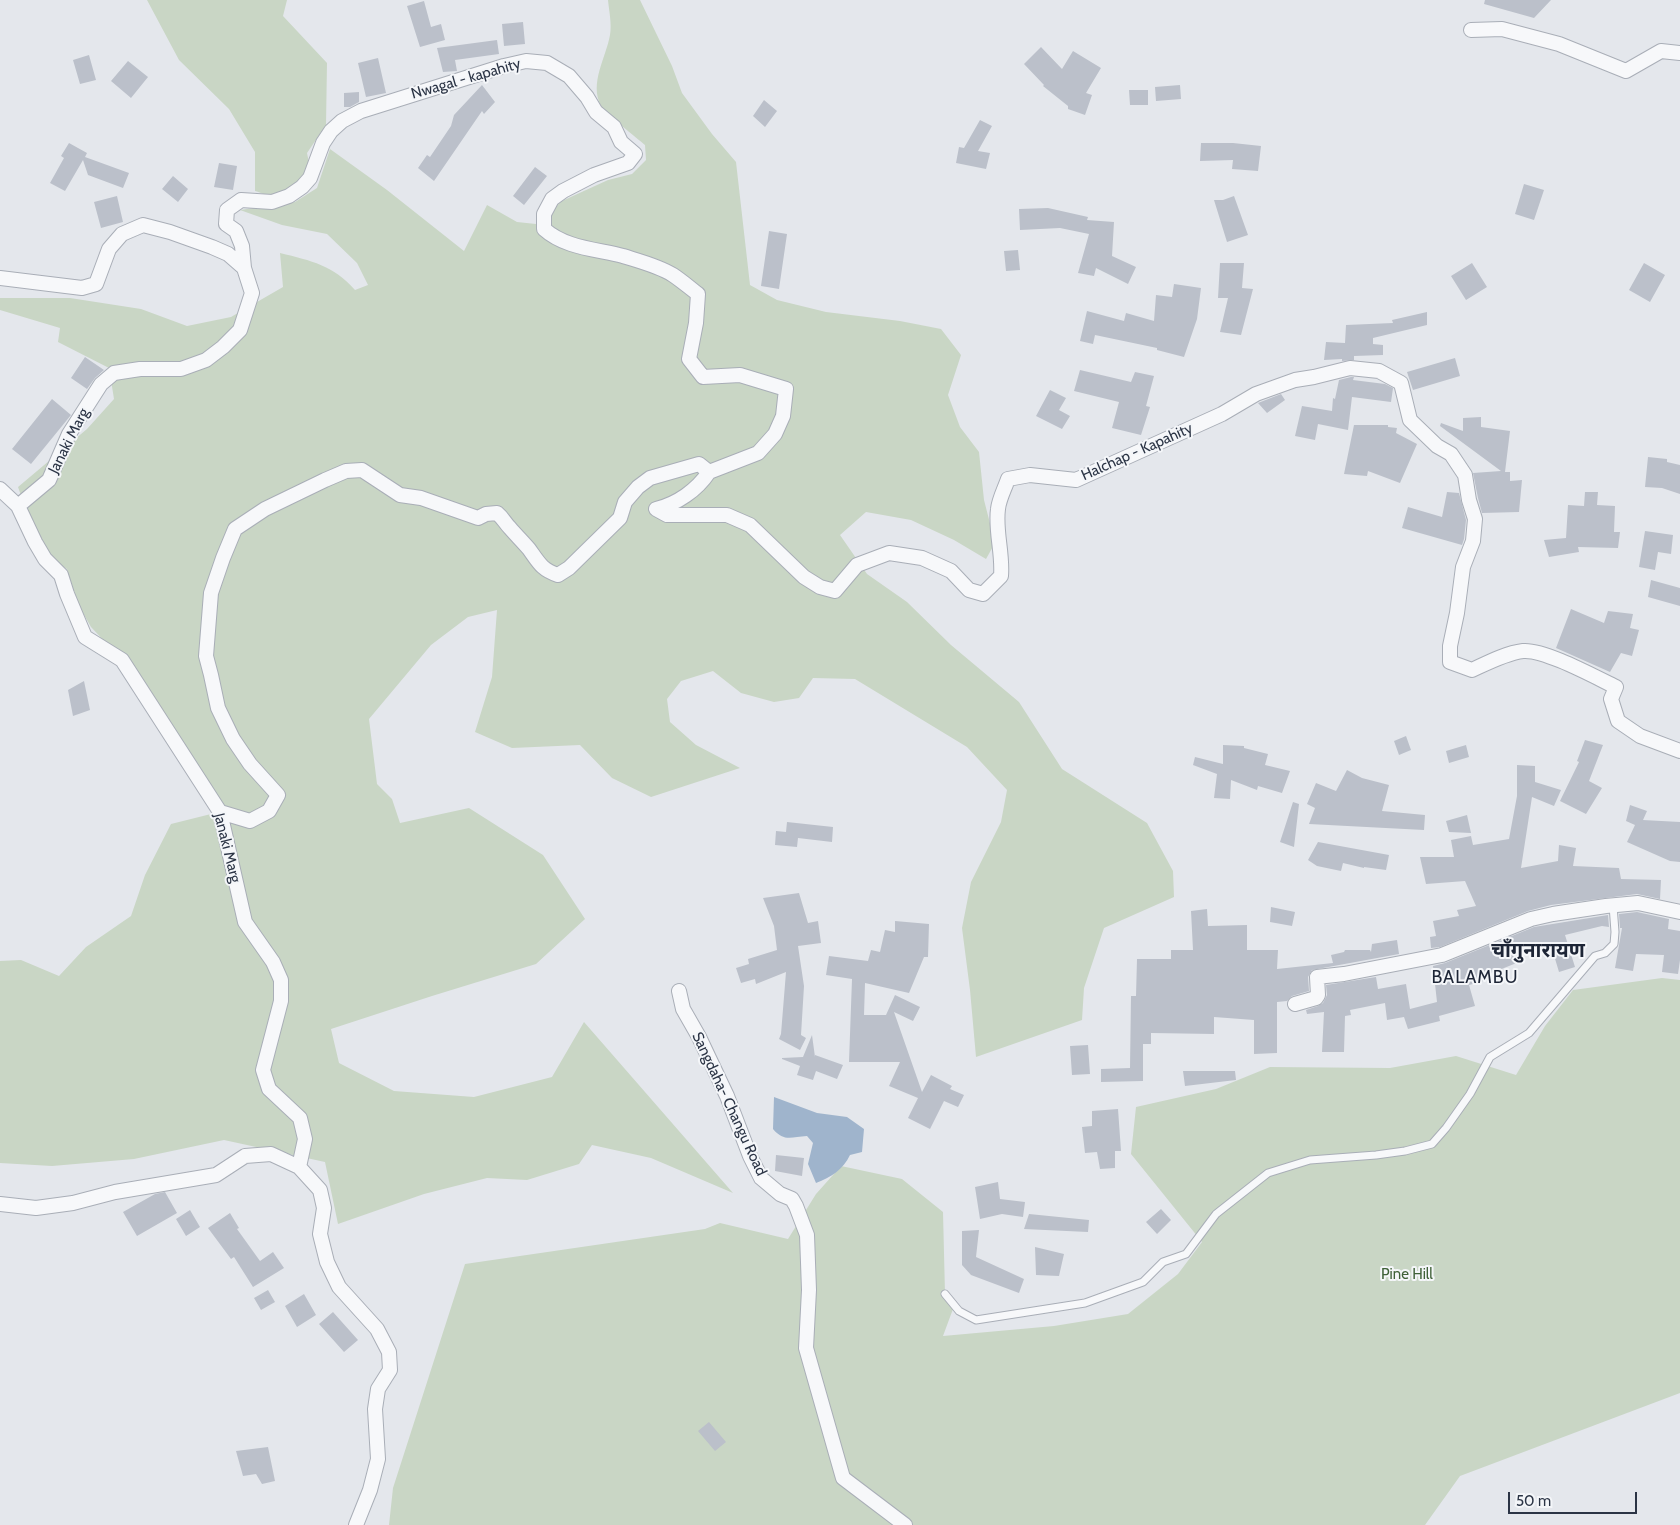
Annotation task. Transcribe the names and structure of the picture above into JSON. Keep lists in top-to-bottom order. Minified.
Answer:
{"streets":{"street":["Nwagal - kapahity","Janaki Marg","Halchap - Kapahity","Sangdaha- Changu Road"]},"crossings":[["Nwagal - kapahity","Janaki Marg"],["Nwagal - kapahity","Halchap - Kapahity"]],"districts":["चाँगुनारायण","BALAMBU"],"parks":["Pine Hill"],"scale_bar":"50 m"}
